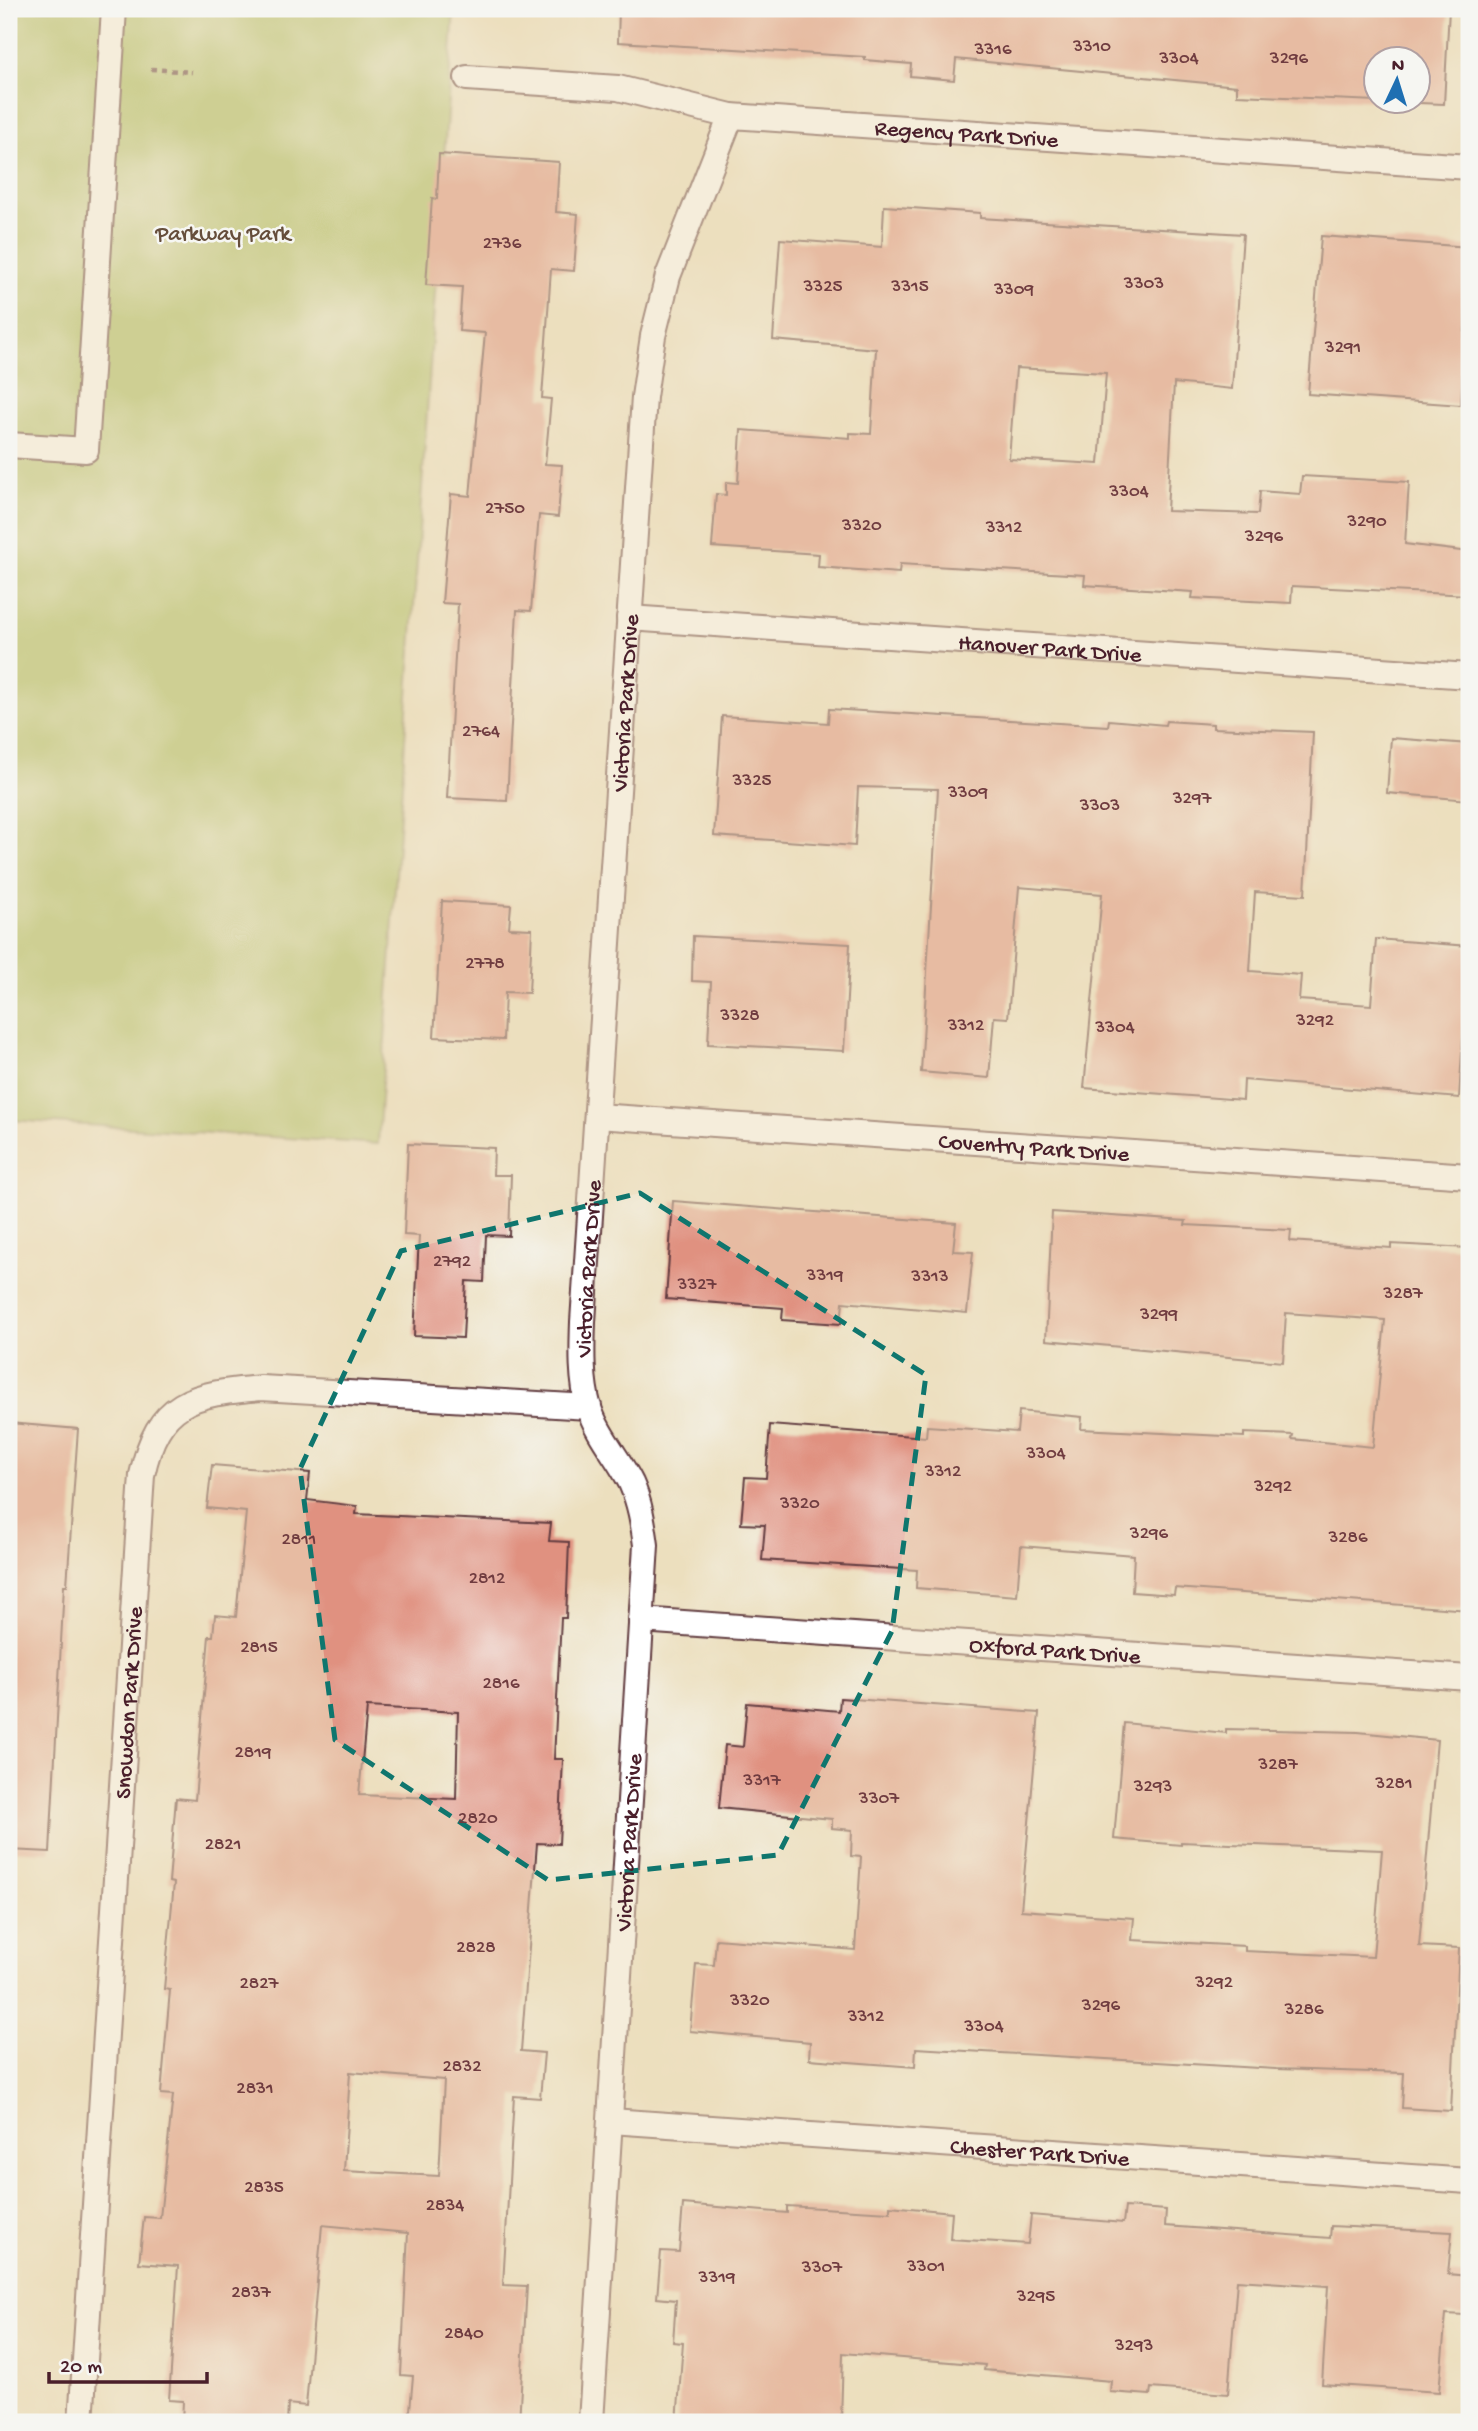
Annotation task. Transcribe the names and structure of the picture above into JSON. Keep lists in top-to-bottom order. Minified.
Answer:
{"streets":{"lane":["Regency Park Drive","Hanover Park Drive","Victoria Park Drive","Coventry Park Drive","Oxford Park Drive","Snowdon Park Drive","Chester Park Drive"]},"crossings":[["Regency Park Drive","Victoria Park Drive"],["Hanover Park Drive","Victoria Park Drive"],["Victoria Park Drive","Coventry Park Drive"],["Victoria Park Drive","Oxford Park Drive"],["Victoria Park Drive","Snowdon Park Drive"],["Victoria Park Drive","Chester Park Drive"]],"parks":["Parkway Park"],"house_numbers":["3310","3316","3304","3296","2736","3303","3325","3315","3309","3291","3304","2750","3290","3320","3312","3296","2764","3325","3309","3297","3303","2778","3328","3292","3312","3304","2792","3319","3313","3327","3287","3299","3304","3312","3292","3320","3296","3286","2811","2812","2815","2816","2819","3287","3317","3281","3293","3307","2820","2821","2828","3292","2827","3320","3296","3286","3312","3304","2832","2831","2835","2834","3301","3307","3319","2837","3295","2840","3293"],"scale_bar":"20 m","north":"top"}
